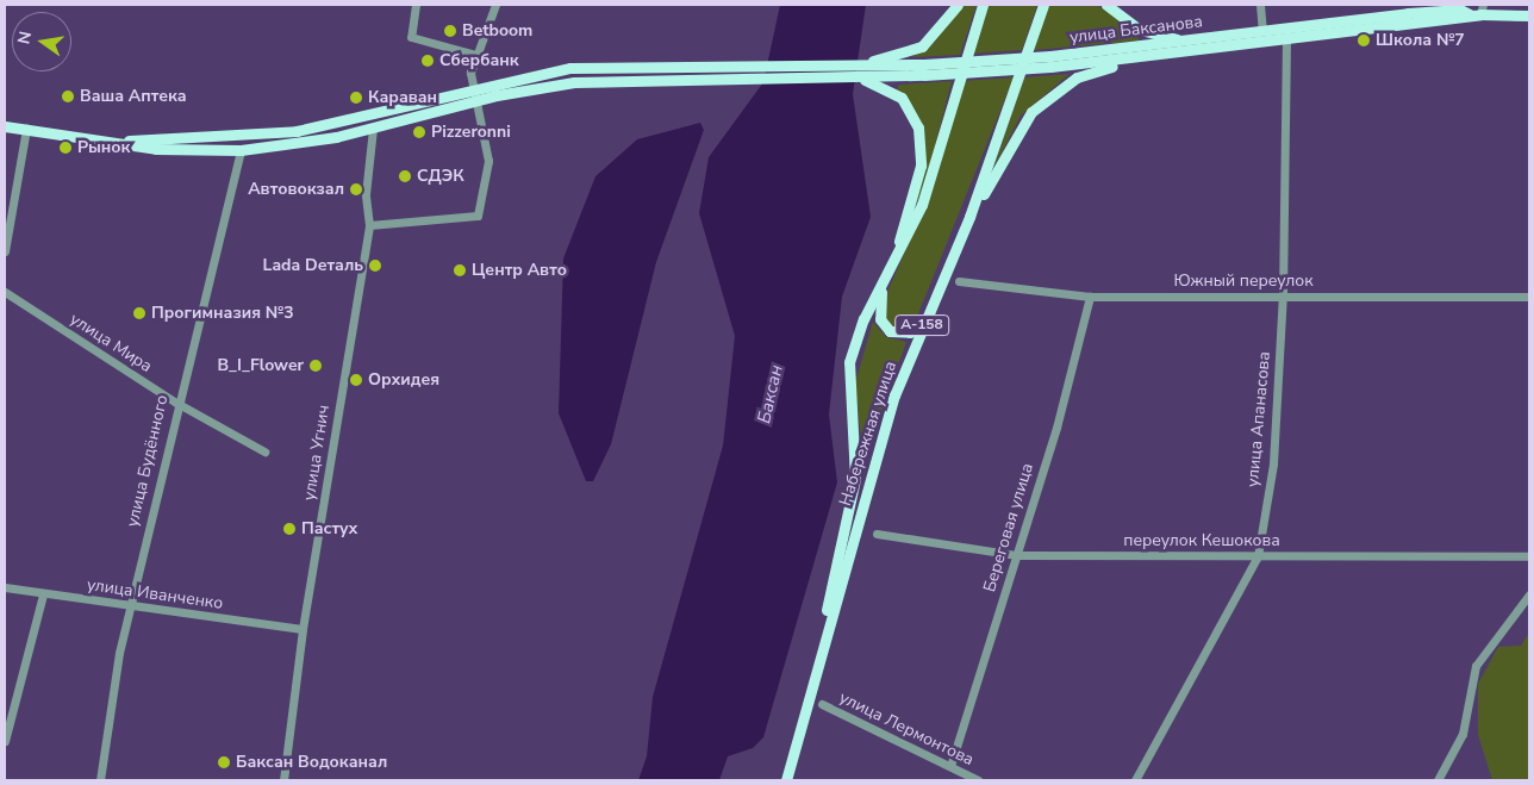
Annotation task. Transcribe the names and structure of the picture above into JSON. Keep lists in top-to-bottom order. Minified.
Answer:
{"streets":{"main road":["улица Баксанова","А-158","Набережная улица"],"street":["Южный переулок","улица Мира","улица Апанасова","улица Угнич","улица Будённого","Береговая улица","переулок Кешокова","улица Иванченко","улица Лермонтова"]},"crossings":[["улица Баксанова","улица Апанасова"],["Южный переулок","улица Апанасова"],["Южный переулок","Береговая улица"],["А-158","Набережная улица"],["улица Мира","улица Будённого"],["улица Апанасова","переулок Кешокова"],["улица Угнич","улица Иванченко"],["улица Будённого","улица Иванченко"],["Береговая улица","переулок Кешокова"],["Береговая улица","улица Лермонтова"]],"water":["Баксан"],"places":["Betboom","Школа №7","Сбербанк","Ваша Аптека","Караван","Pizzeronni","Рынок","СДЭК","Автовокзал","Lada Dеталь","Центр Авто","Прогимназия №3","B_I_Flower","Орхидея","Пастух","Баксан Водоканал"],"north":"left"}
